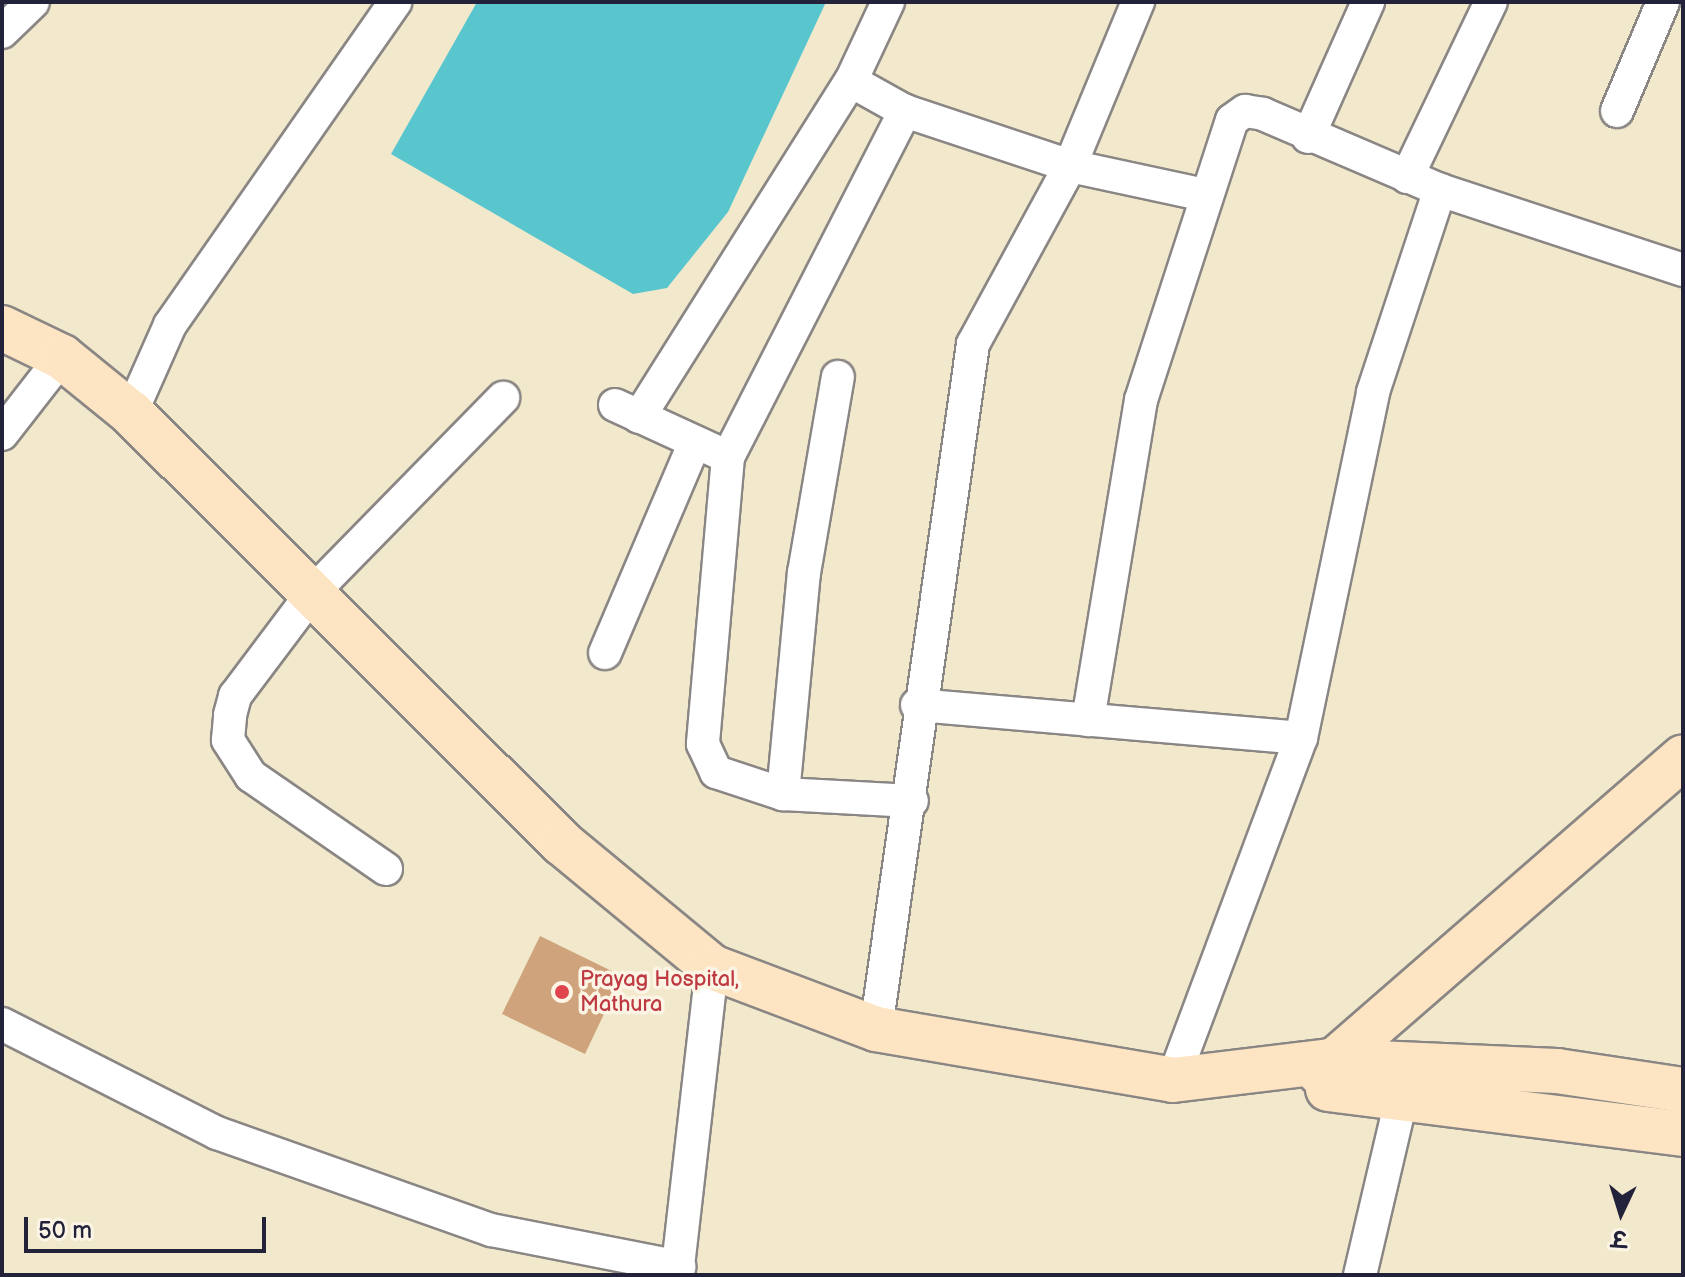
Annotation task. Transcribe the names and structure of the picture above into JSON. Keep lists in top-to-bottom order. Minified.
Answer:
{"places":["Prayag Hospital, Mathura"],"scale_bar":"50 m","north":"bottom"}
